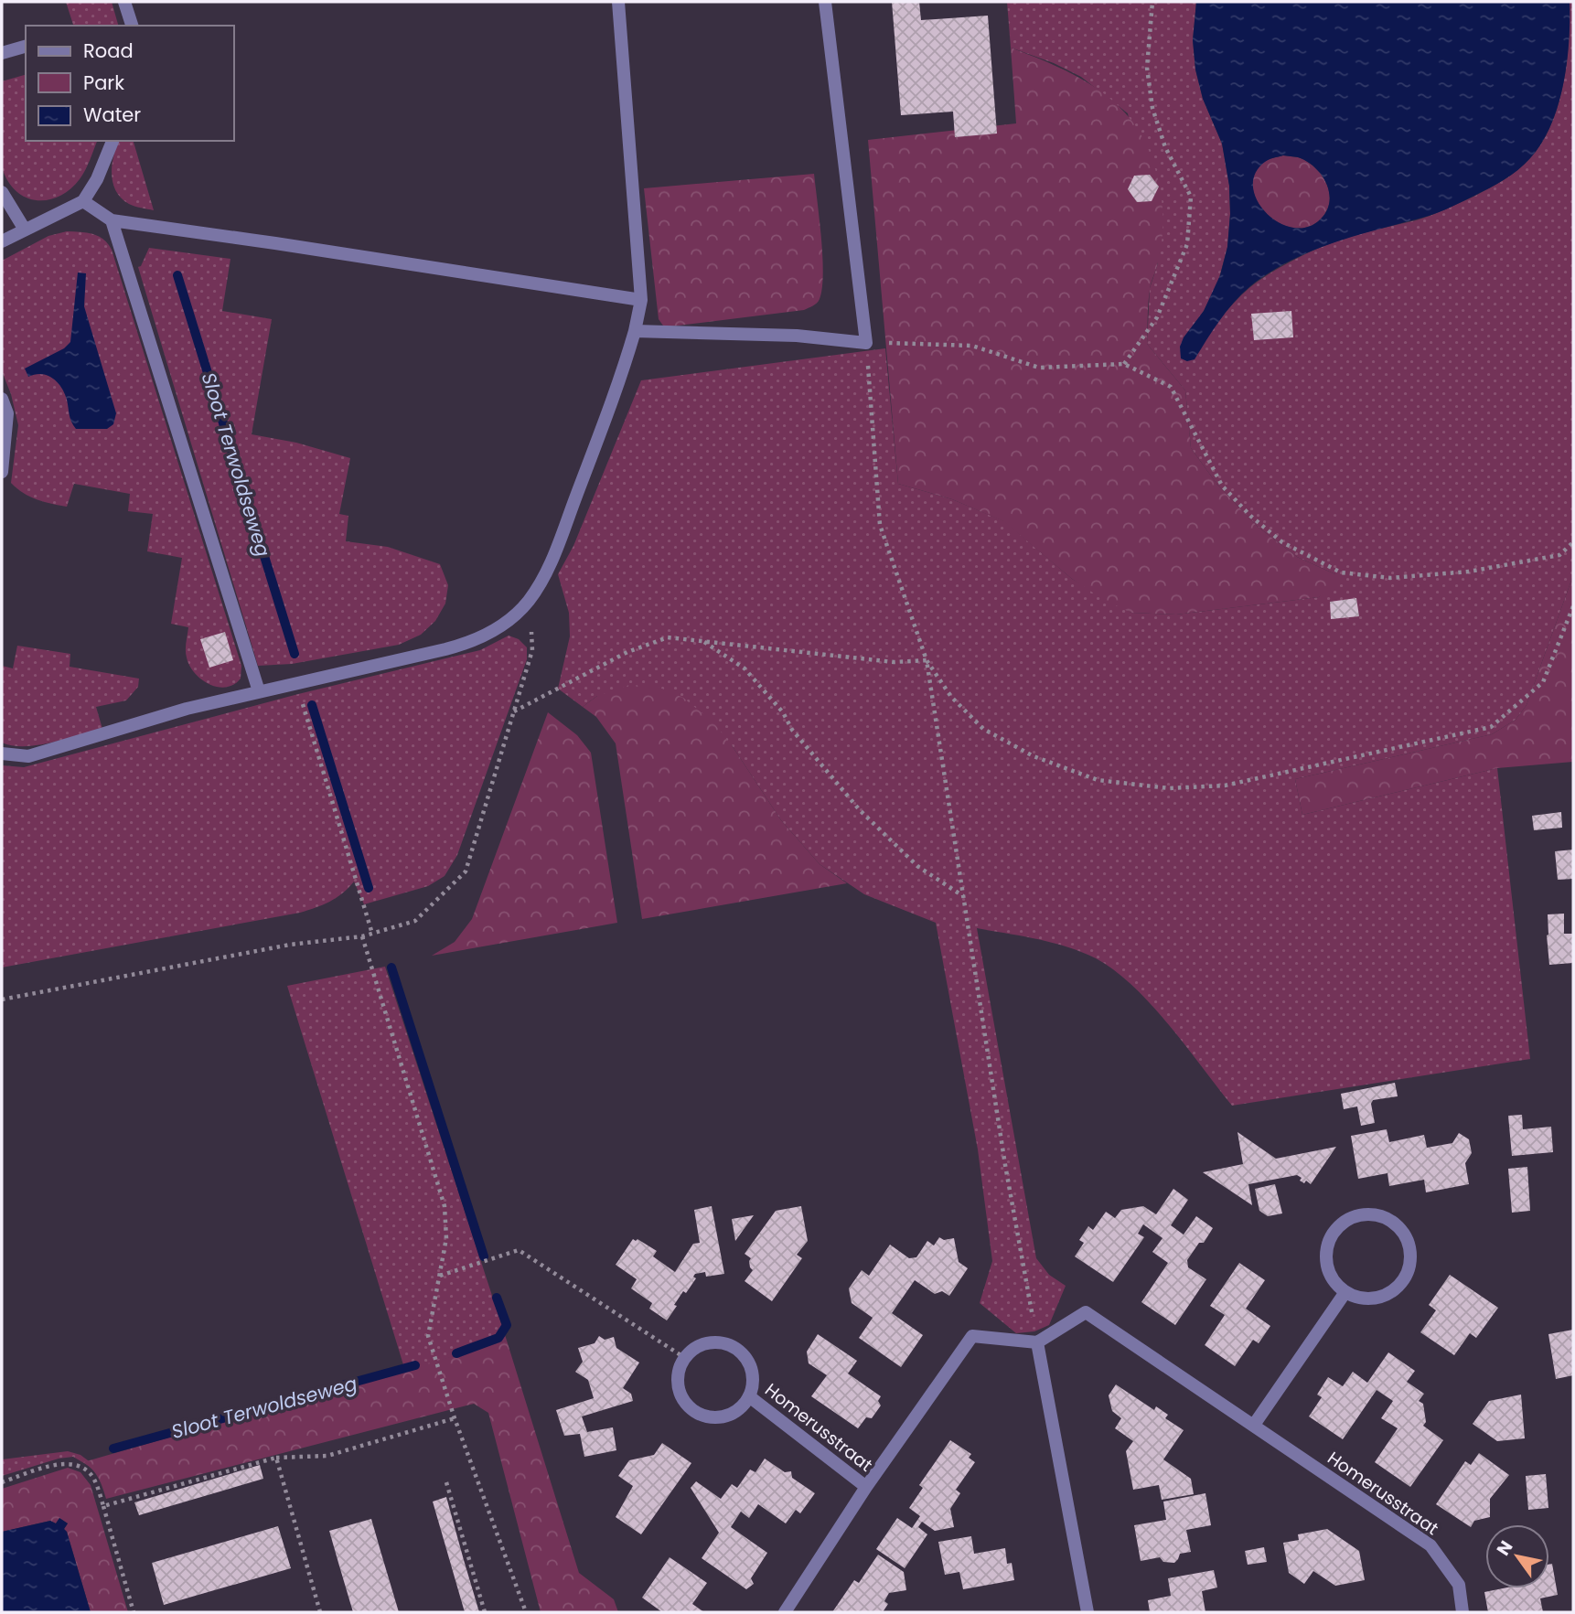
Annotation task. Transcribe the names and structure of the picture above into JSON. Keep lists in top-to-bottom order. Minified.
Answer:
{"streets":{"street":["Homerusstraat"]},"water":["Sloot Terwoldseweg"],"legend":["Road","Park","Water"],"north":"top left"}
